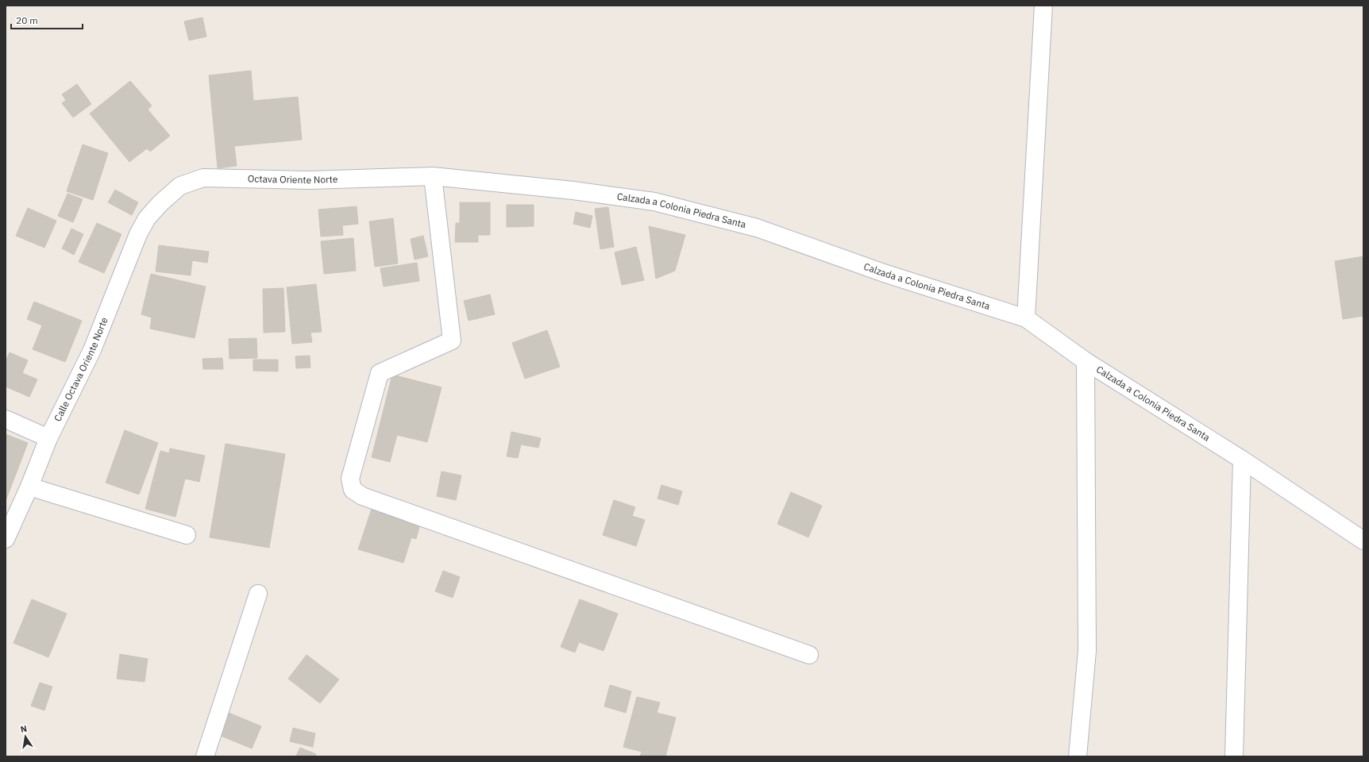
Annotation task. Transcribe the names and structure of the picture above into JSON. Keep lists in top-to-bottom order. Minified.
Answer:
{"streets":{"street":["Octava Oriente Norte","Calzada a Colonia Piedra Santa","Calle Octava Oriente Norte"]},"crossings":[["Octava Oriente Norte","Calzada a Colonia Piedra Santa"],["Octava Oriente Norte","Calle Octava Oriente Norte"]],"scale_bar":"20 m","north":"top"}
